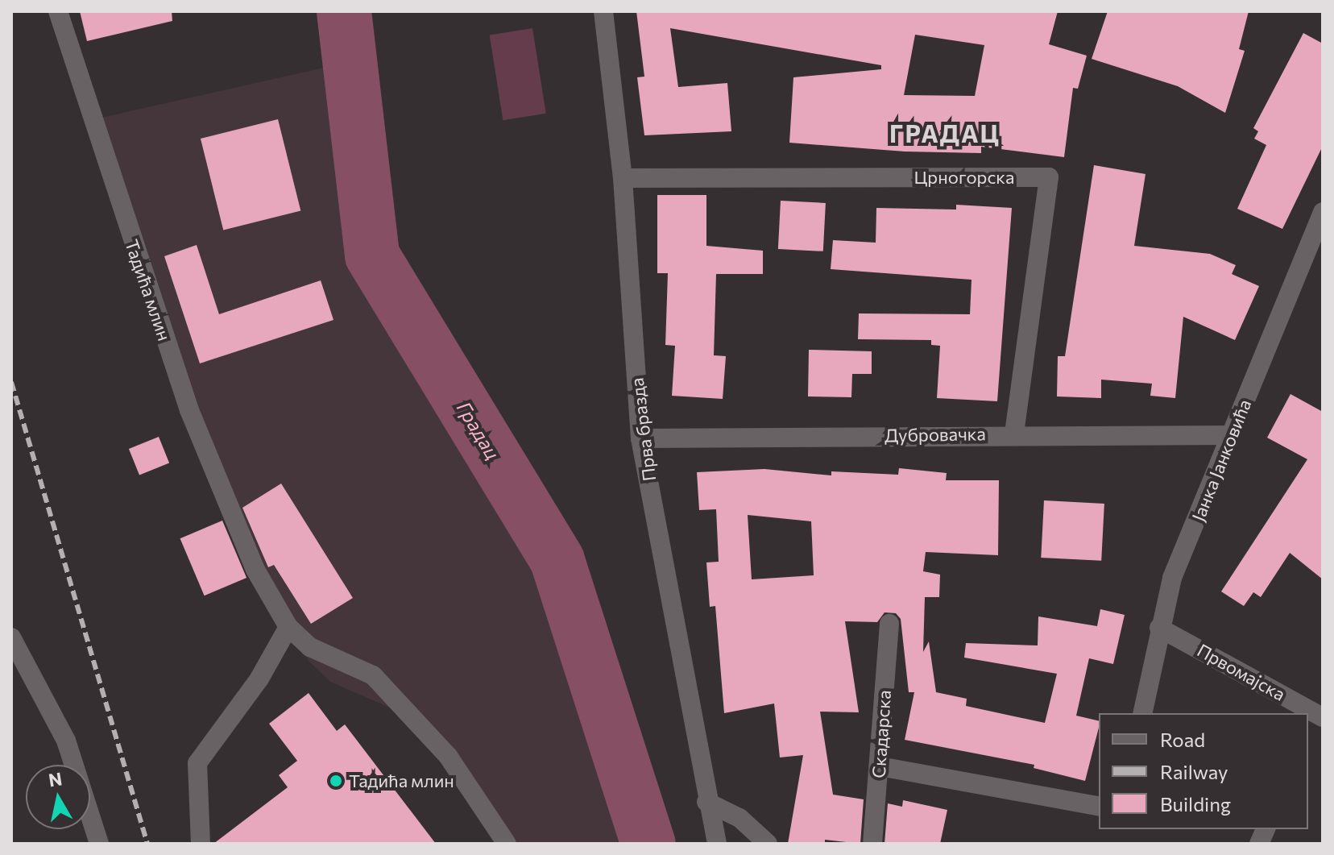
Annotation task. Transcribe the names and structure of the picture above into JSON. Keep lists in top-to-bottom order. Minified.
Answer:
{"streets":{"street":["Црногорска","Тадића млин","Прва бразда","Дубровачка","Јанка Јанковића","Првомајска","Скадарска"]},"crossings":[["Црногорска","Прва бразда"],["Црногорска","Дубровачка"],["Прва бразда","Дубровачка"],["Дубровачка","Јанка Јанковића"],["Јанка Јанковића","Првомајска"]],"districts":["ГРАДАЦ"],"water":["Градац"],"places":["Тадића млин"],"legend":["Road","Railway","Building"],"north":"top"}
